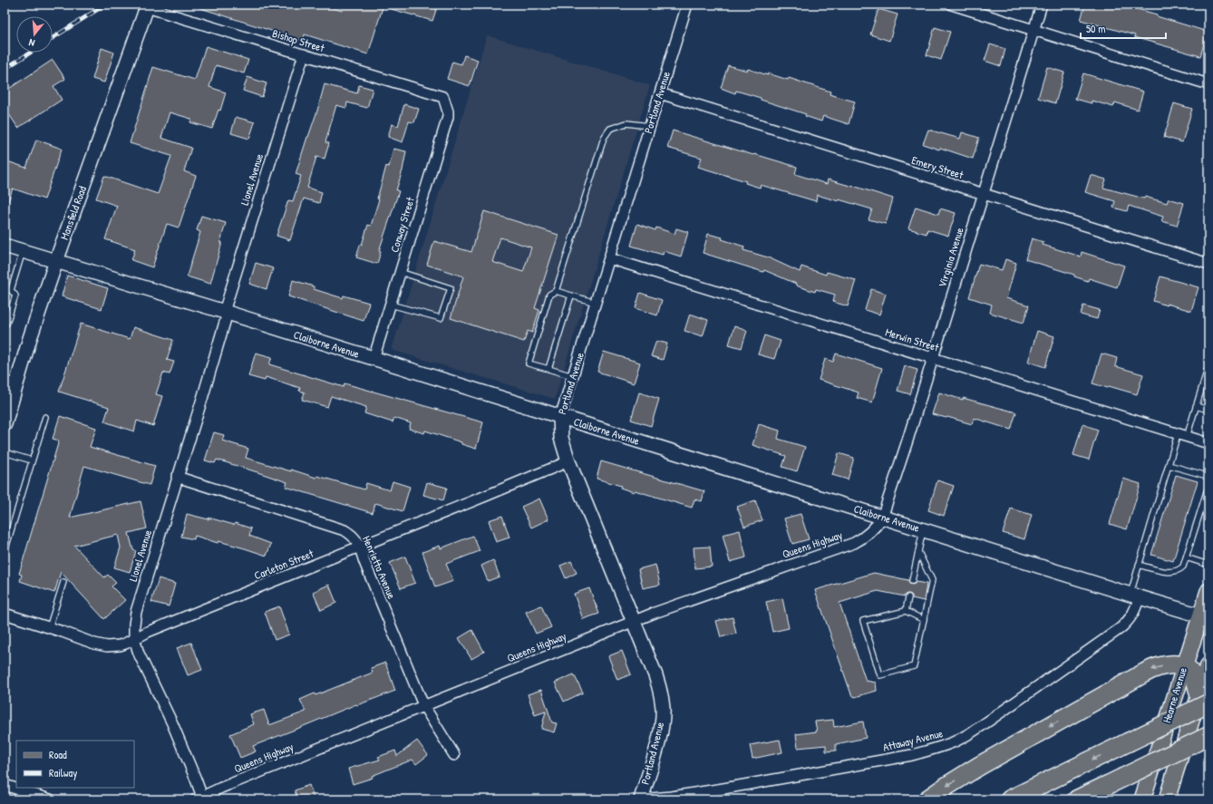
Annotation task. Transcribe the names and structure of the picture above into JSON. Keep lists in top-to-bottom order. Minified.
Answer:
{"streets":{"main road":["Hearne Avenue"],"street":["Bishop Street","Portland Avenue","Emery Street","Lionel Avenue","Mansfield Road","Conway Street","Virginia Avenue","Merwin Street","Claiborne Avenue","Queens Highway","Carleton Street","Henrietta Avenue","Attaway Avenue"]},"crossings":[["Bishop Street","Lionel Avenue"],["Bishop Street","Mansfield Road"],["Bishop Street","Conway Street"],["Portland Avenue","Emery Street"],["Portland Avenue","Merwin Street"],["Portland Avenue","Claiborne Avenue"],["Portland Avenue","Queens Highway"],["Portland Avenue","Carleton Street"],["Portland Avenue","Attaway Avenue"],["Emery Street","Virginia Avenue"],["Lionel Avenue","Claiborne Avenue"],["Lionel Avenue","Queens Highway"],["Lionel Avenue","Carleton Street"],["Lionel Avenue","Henrietta Avenue"],["Mansfield Road","Claiborne Avenue"],["Conway Street","Claiborne Avenue"],["Virginia Avenue","Merwin Street"],["Virginia Avenue","Claiborne Avenue"],["Virginia Avenue","Queens Highway"],["Claiborne Avenue","Queens Highway"],["Claiborne Avenue","Hearne Avenue"],["Claiborne Avenue","Attaway Avenue"],["Queens Highway","Henrietta Avenue"],["Carleton Street","Henrietta Avenue"]],"legend":["Road","Railway"],"scale_bar":"50 m","north":"bottom"}
